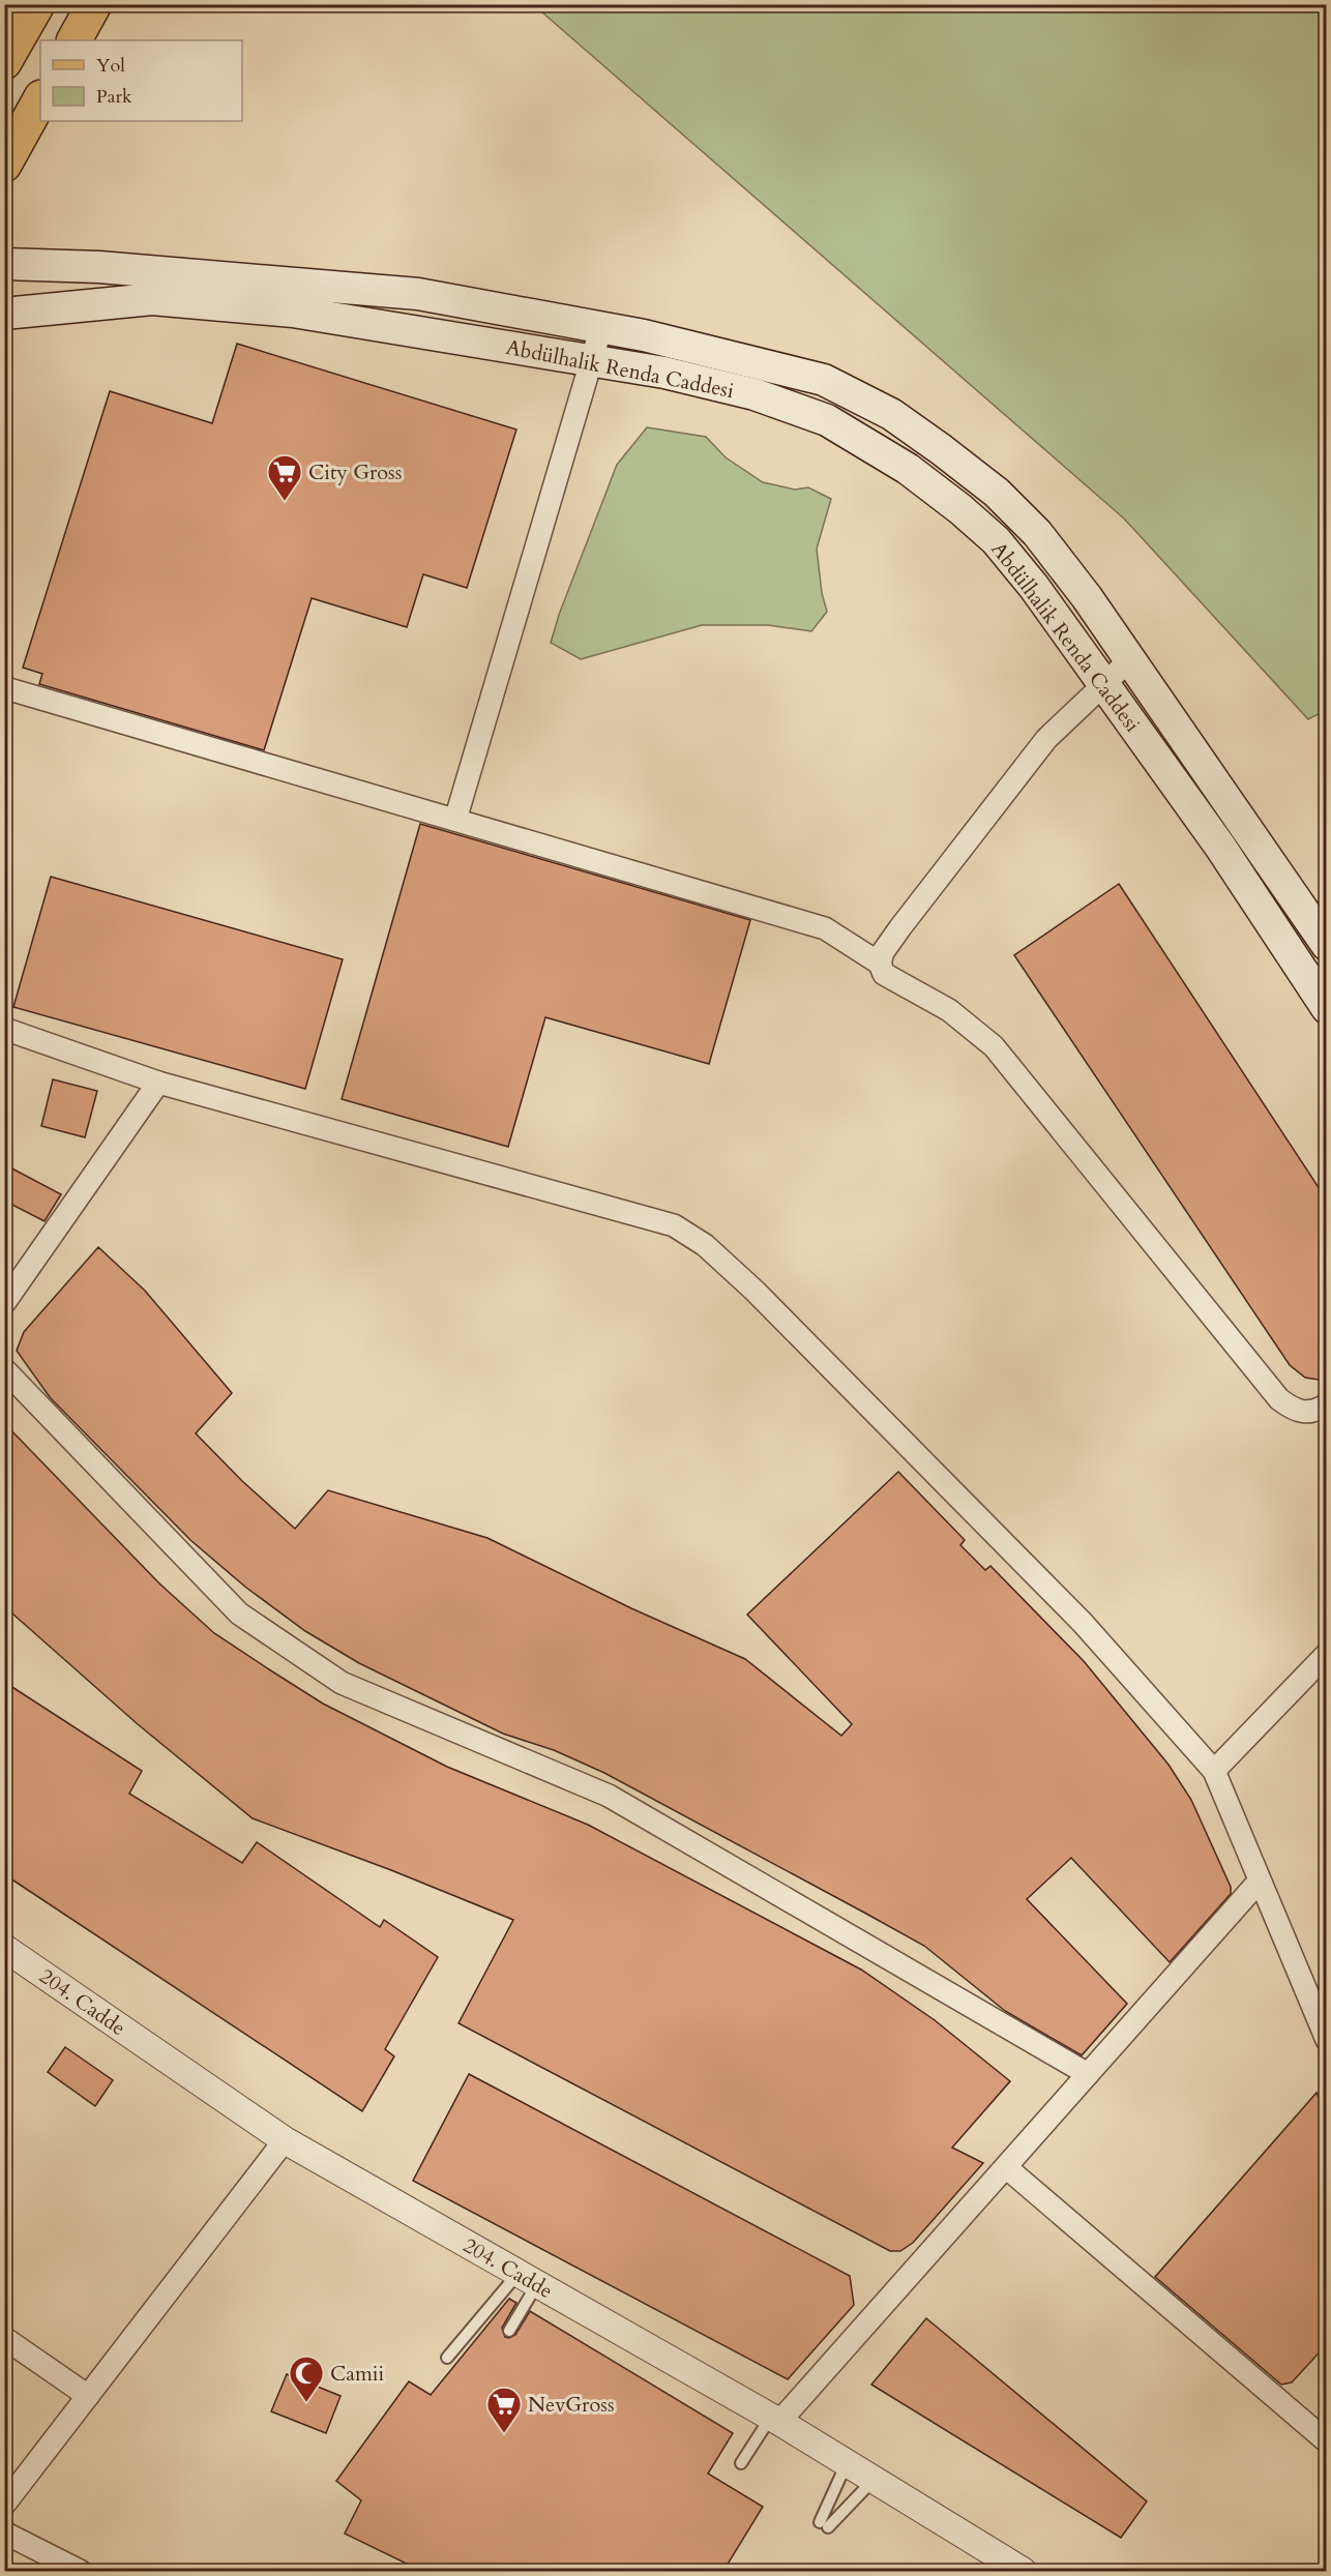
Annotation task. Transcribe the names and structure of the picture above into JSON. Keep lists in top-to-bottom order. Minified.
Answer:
{"streets":{"main road":["Abdülhalik Renda Caddesi"],"street":["204. Cadde"]},"places":{"supermarket":["City Gross","NevGross"],"mosque":["Camii"]},"legend":["Yol","Park"]}
